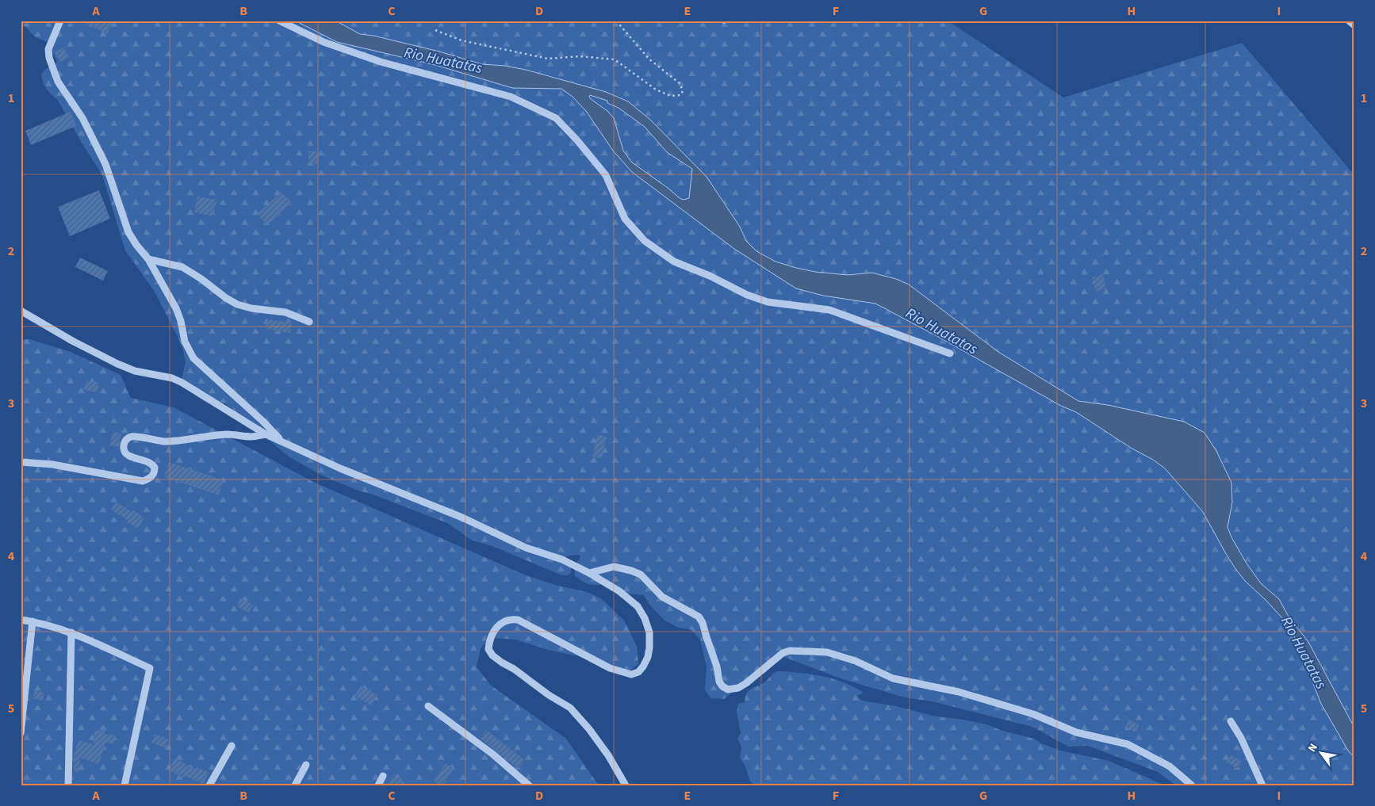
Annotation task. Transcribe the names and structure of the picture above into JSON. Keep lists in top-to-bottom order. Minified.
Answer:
{"water":["Rio Huatatas"],"north":"top left","grid":{"columns":["A","B","C","D","E","F","G","H","I"],"rows":["1","2","3","4","5"]}}
